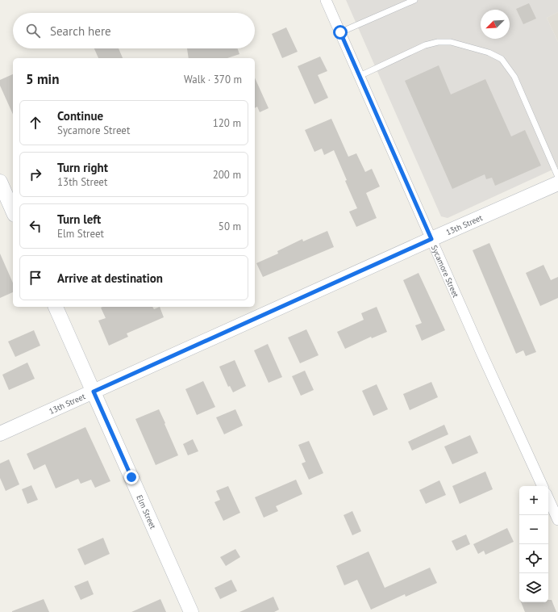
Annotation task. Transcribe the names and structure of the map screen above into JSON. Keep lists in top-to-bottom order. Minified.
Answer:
{"streets":{"main road":["13th Street","Elm Street"],"street":["Sycamore Street"]},"crossings":[["13th Street","Sycamore Street"],["13th Street","Elm Street"]],"north":"bottom left","page":{"search":"Search here","heading":["5 min","Walk · 370 m"],"list":[["Continue","Sycamore Street","120 m"],["Turn right","13th Street","200 m"],["Turn left","Elm Street","50 m"],"Arrive at destination"],"map_buttons":["+","−"]}}
